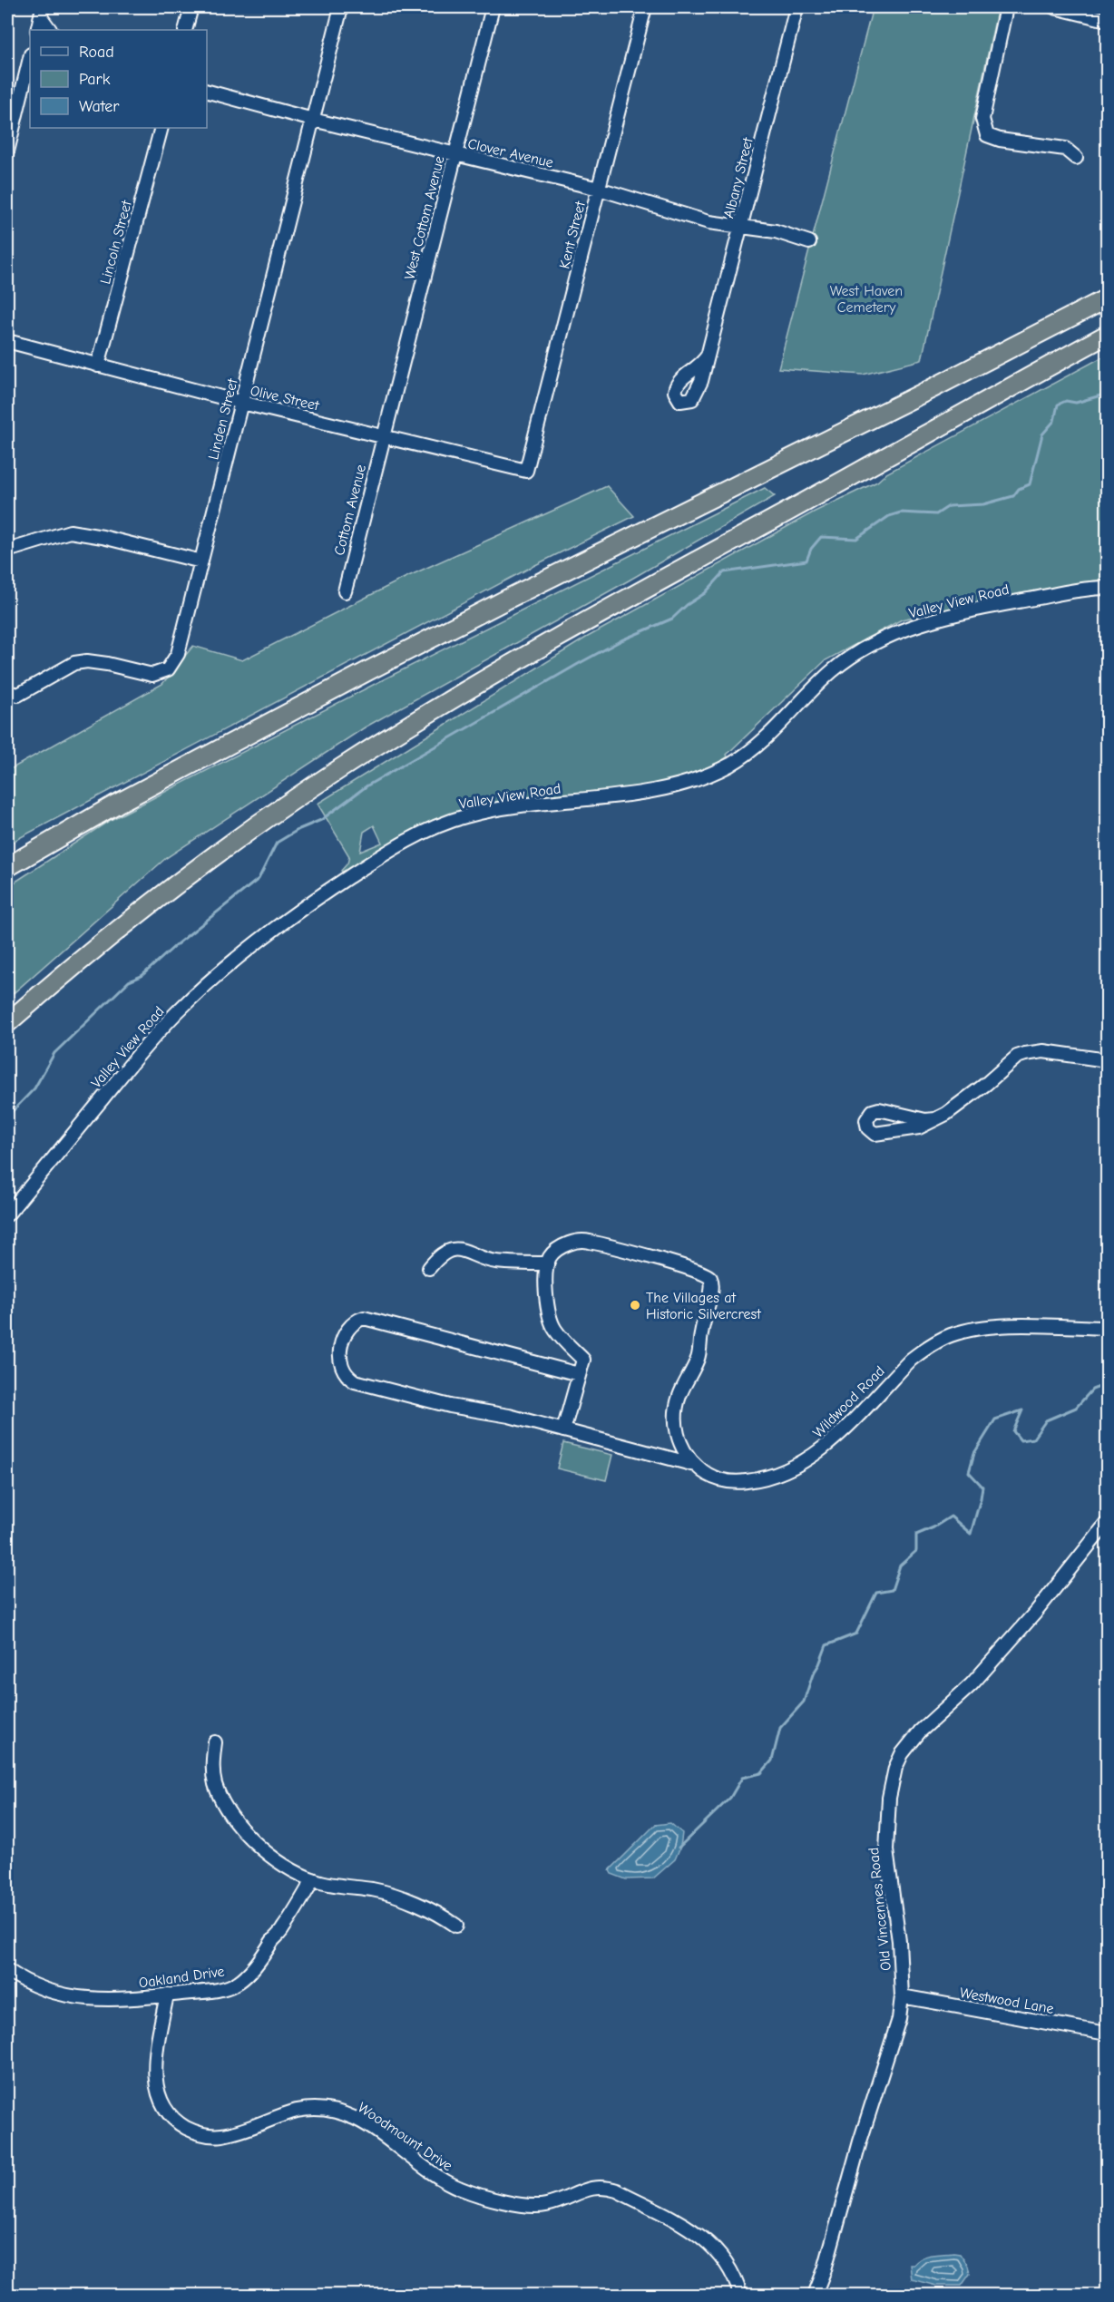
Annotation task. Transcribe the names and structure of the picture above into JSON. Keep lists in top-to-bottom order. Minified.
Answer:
{"streets":{"street":["Clover Avenue","Albany Street","West Cottom Avenue","Kent Street","Lincoln Street","Olive Street","Linden Street","Cottom Avenue","Valley View Road","Wildwood Road","Old Vincennes Road","Oakland Drive","Westwood Lane","Woodmount Drive"]},"crossings":[["Clover Avenue","Albany Street"],["Clover Avenue","West Cottom Avenue"],["Clover Avenue","Kent Street"],["Clover Avenue","Linden Street"],["West Cottom Avenue","Olive Street"],["West Cottom Avenue","Cottom Avenue"],["Kent Street","Olive Street"],["Lincoln Street","Olive Street"],["Olive Street","Linden Street"],["Olive Street","Cottom Avenue"],["Old Vincennes Road","Westwood Lane"],["Oakland Drive","Woodmount Drive"]],"parks":["West Haven Cemetery"],"places":["The Villages at Historic Silvercrest"],"legend":["Road","Park","Water"]}
